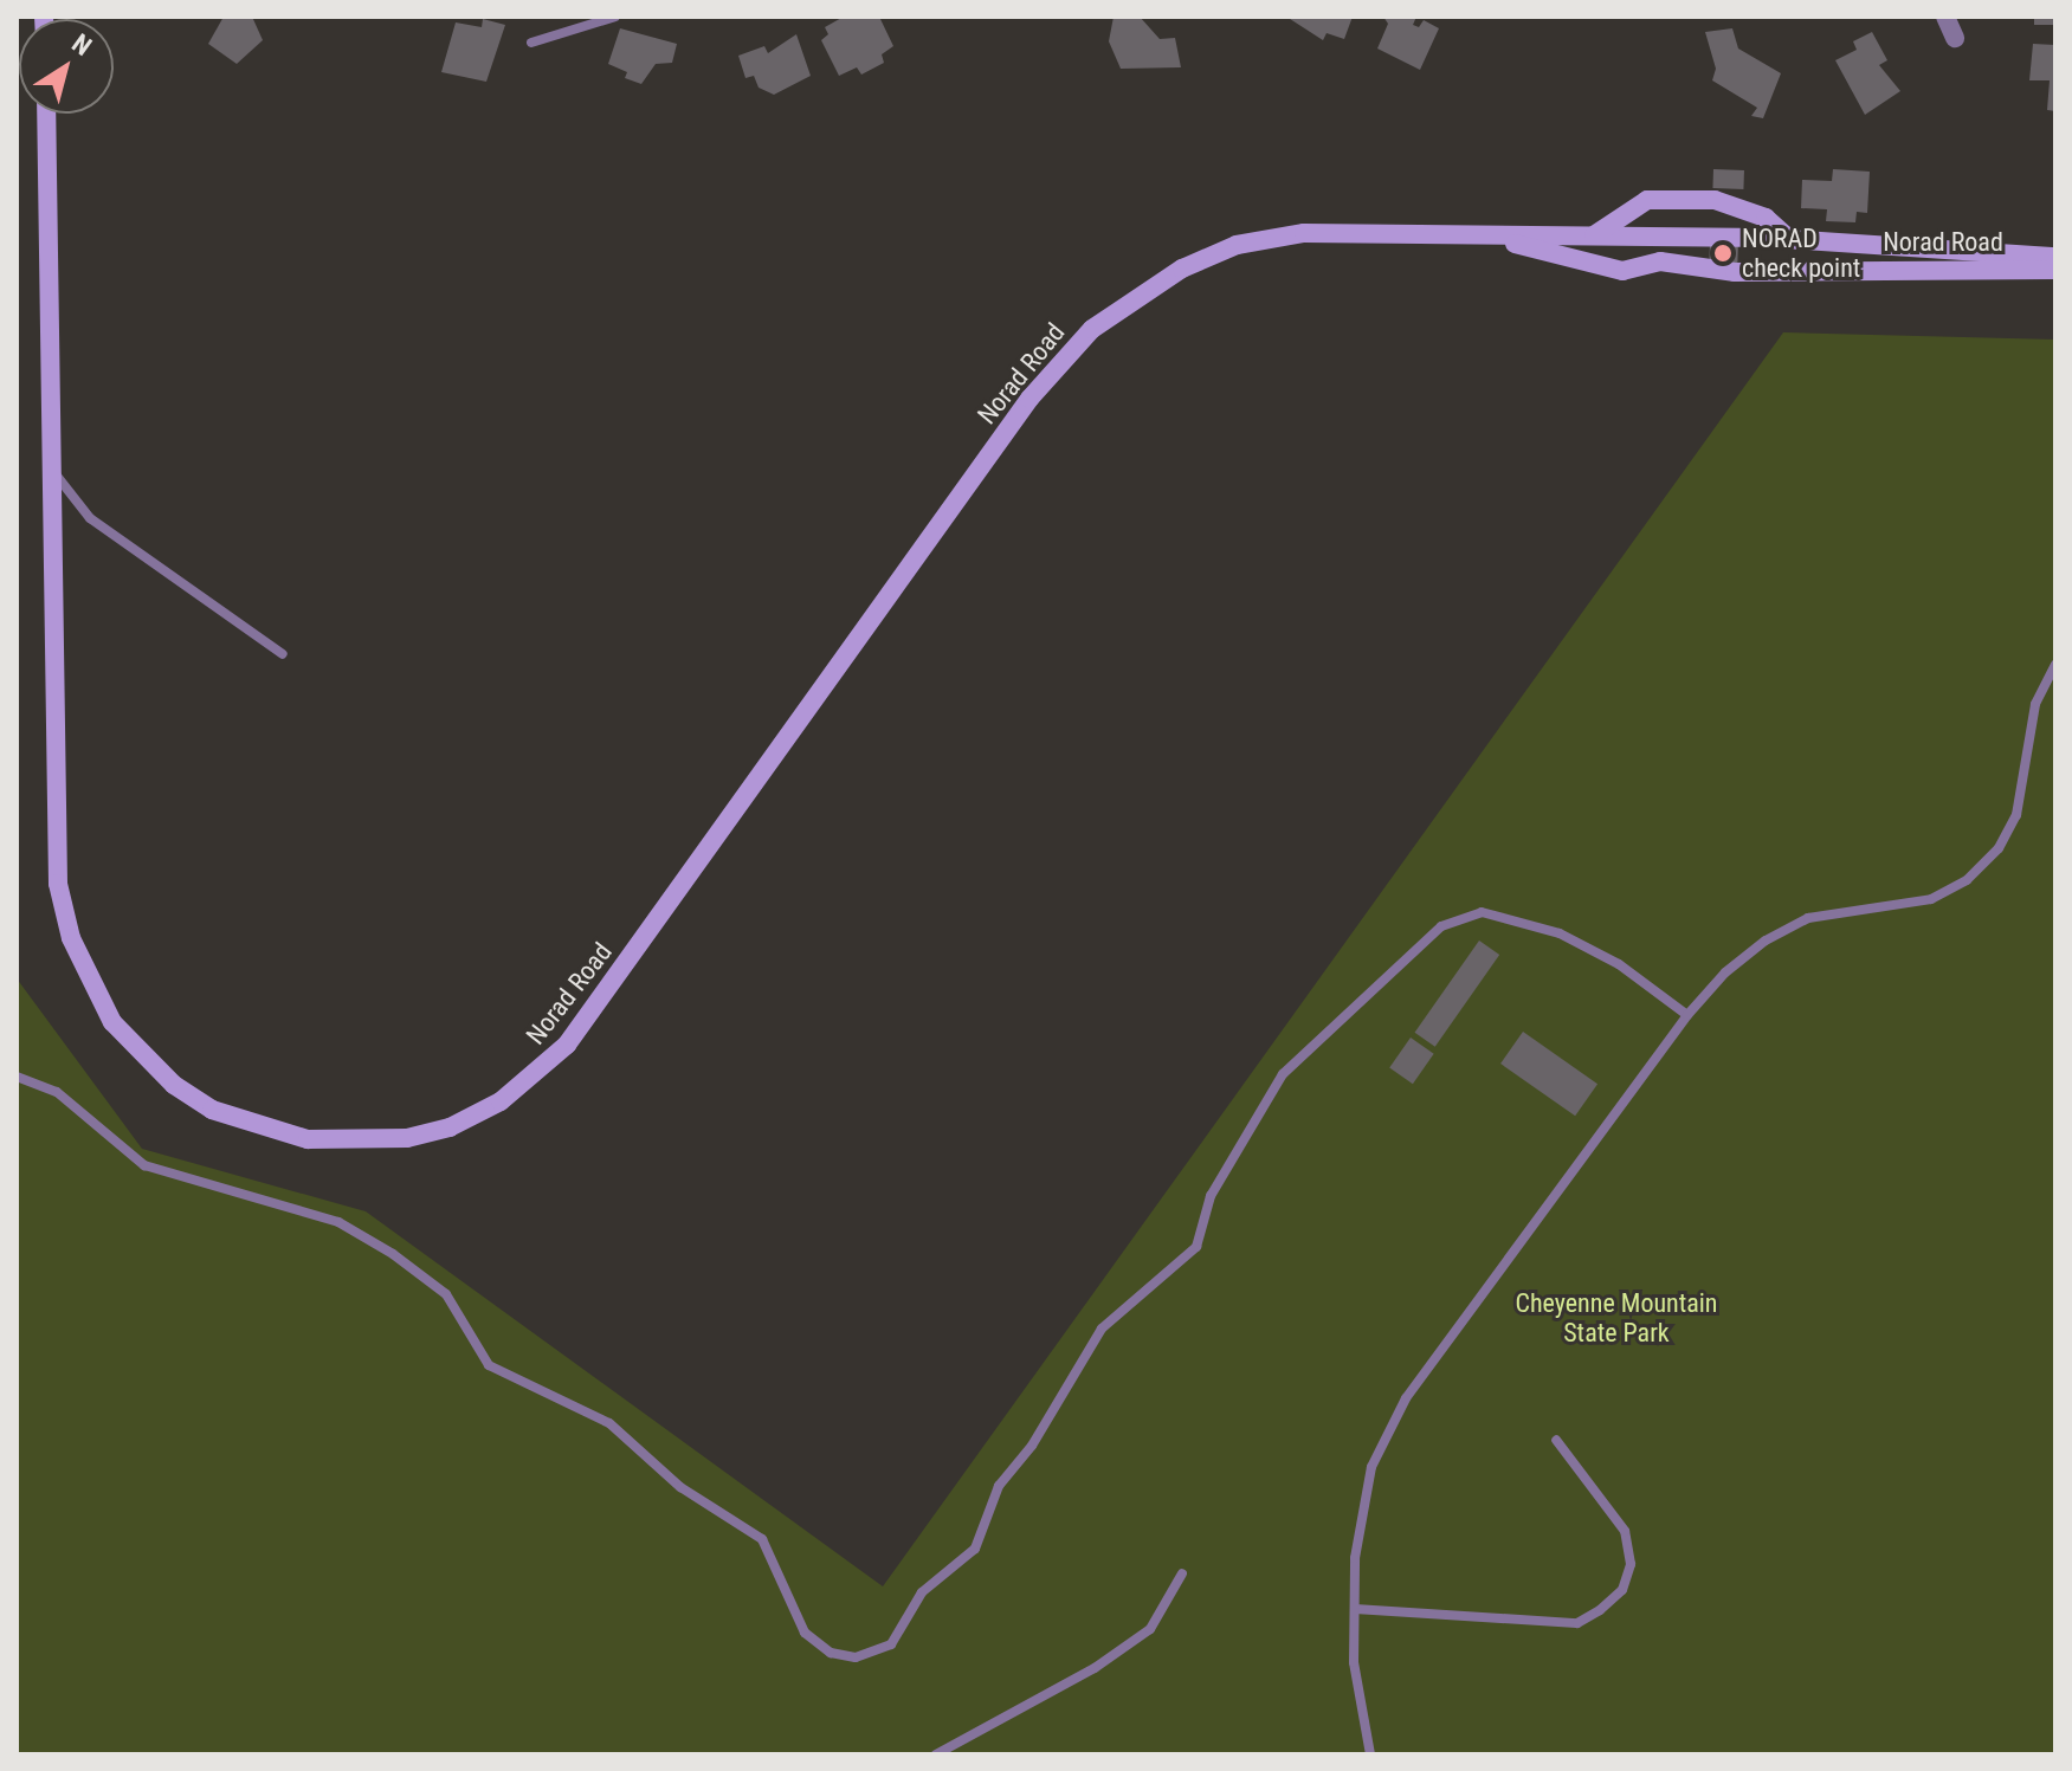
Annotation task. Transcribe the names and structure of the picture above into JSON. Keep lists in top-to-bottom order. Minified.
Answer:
{"streets":{"street":["Norad Road"]},"parks":["Cheyenne Mountain State Park"],"places":["NORAD check point"],"north":"top right"}
